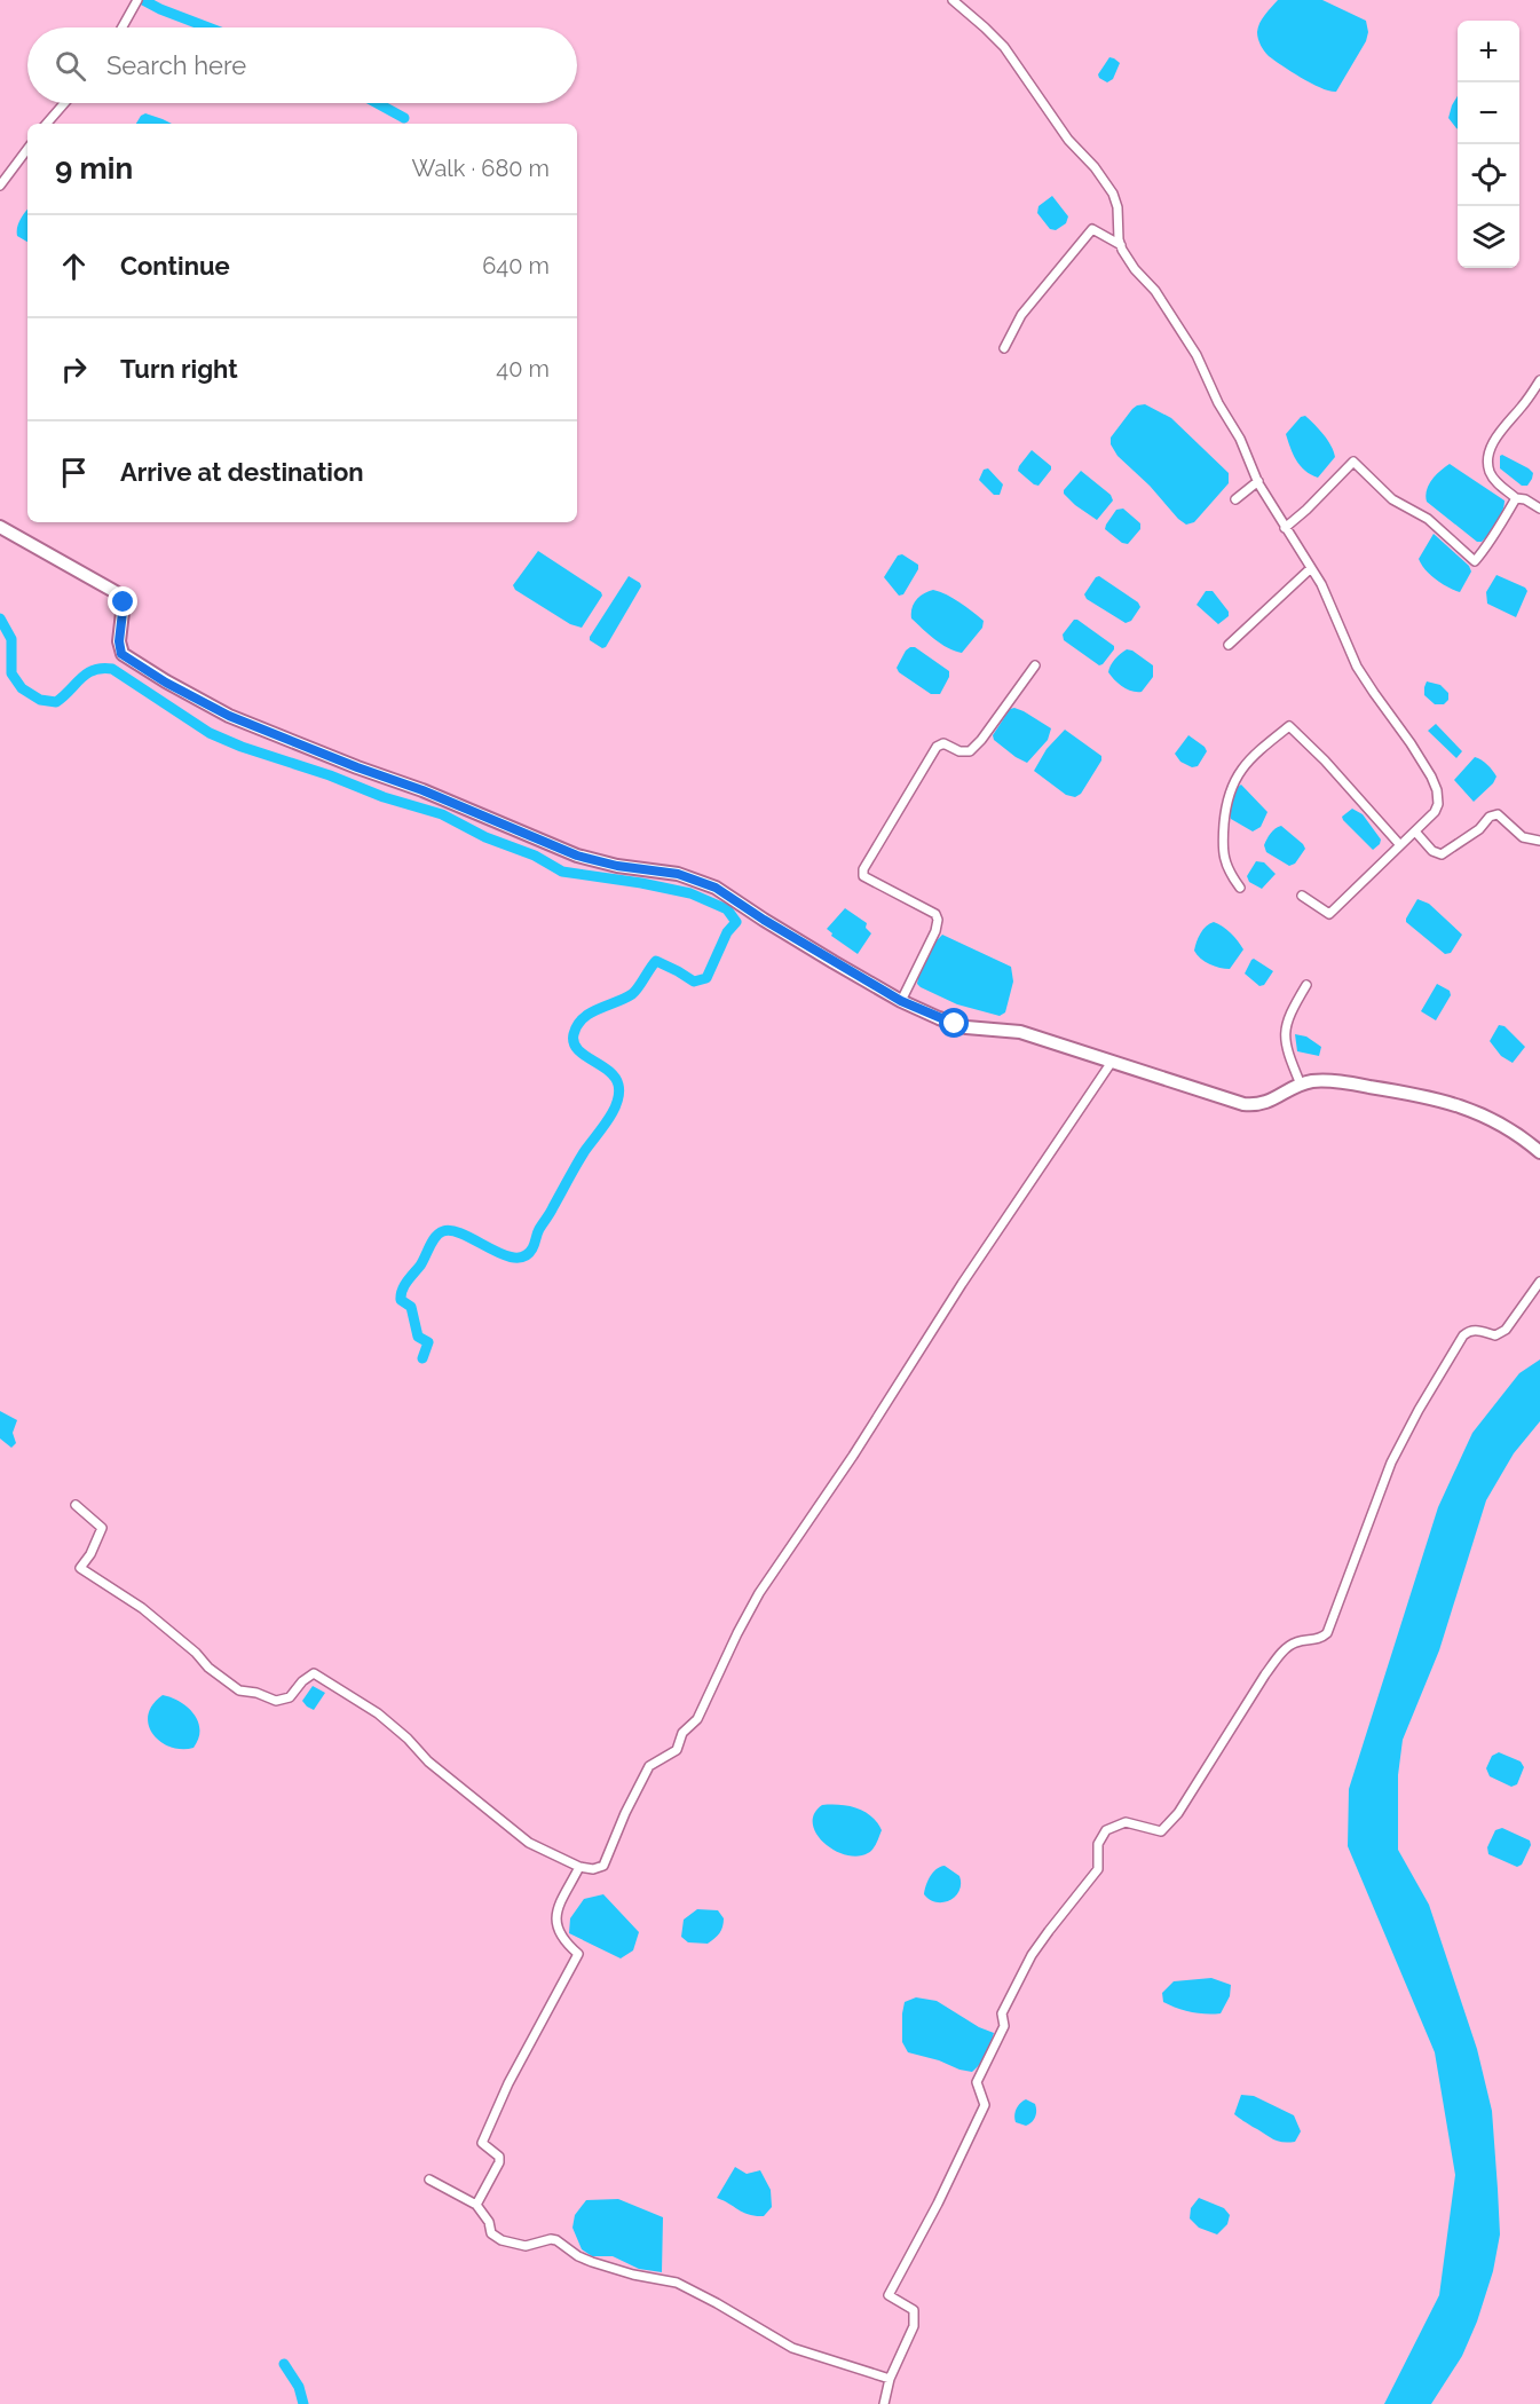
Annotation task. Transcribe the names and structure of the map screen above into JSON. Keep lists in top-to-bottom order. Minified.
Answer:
{"page":{"map_buttons":["+","−"],"search":"Search here","heading":["9 min","Walk · 680 m"],"list":[["Continue","640 m"],["Turn right","40 m"],"Arrive at destination"]}}
